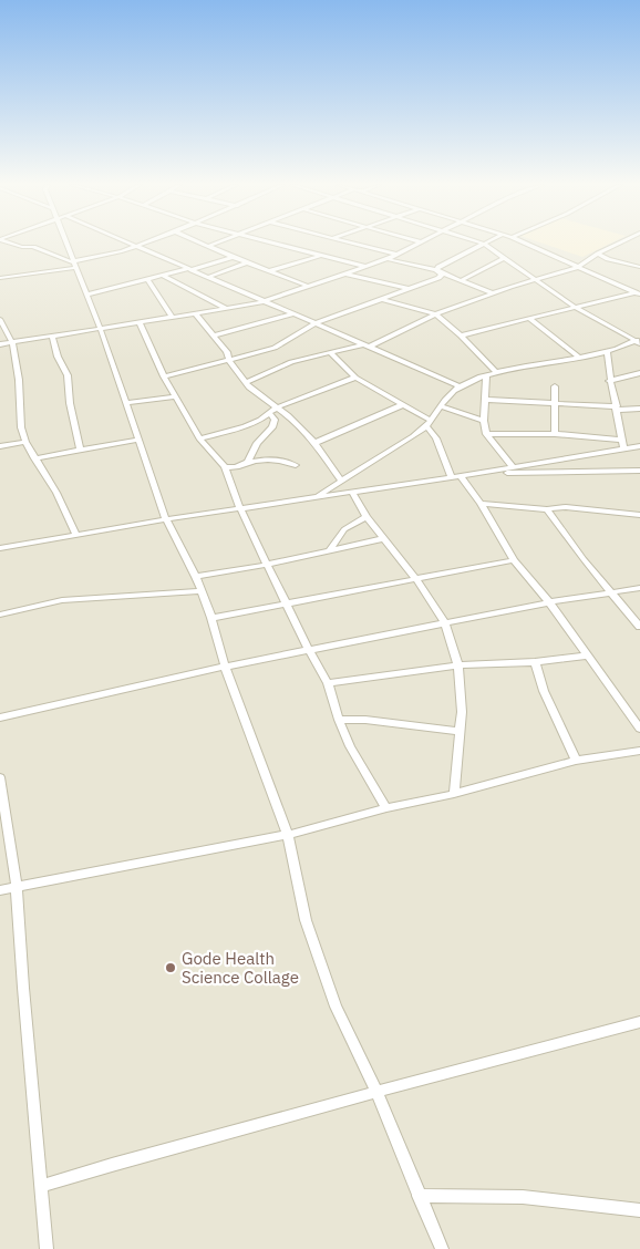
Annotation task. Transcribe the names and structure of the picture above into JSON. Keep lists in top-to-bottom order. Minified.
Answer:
{"places":["Gode Health Science Collage"]}
